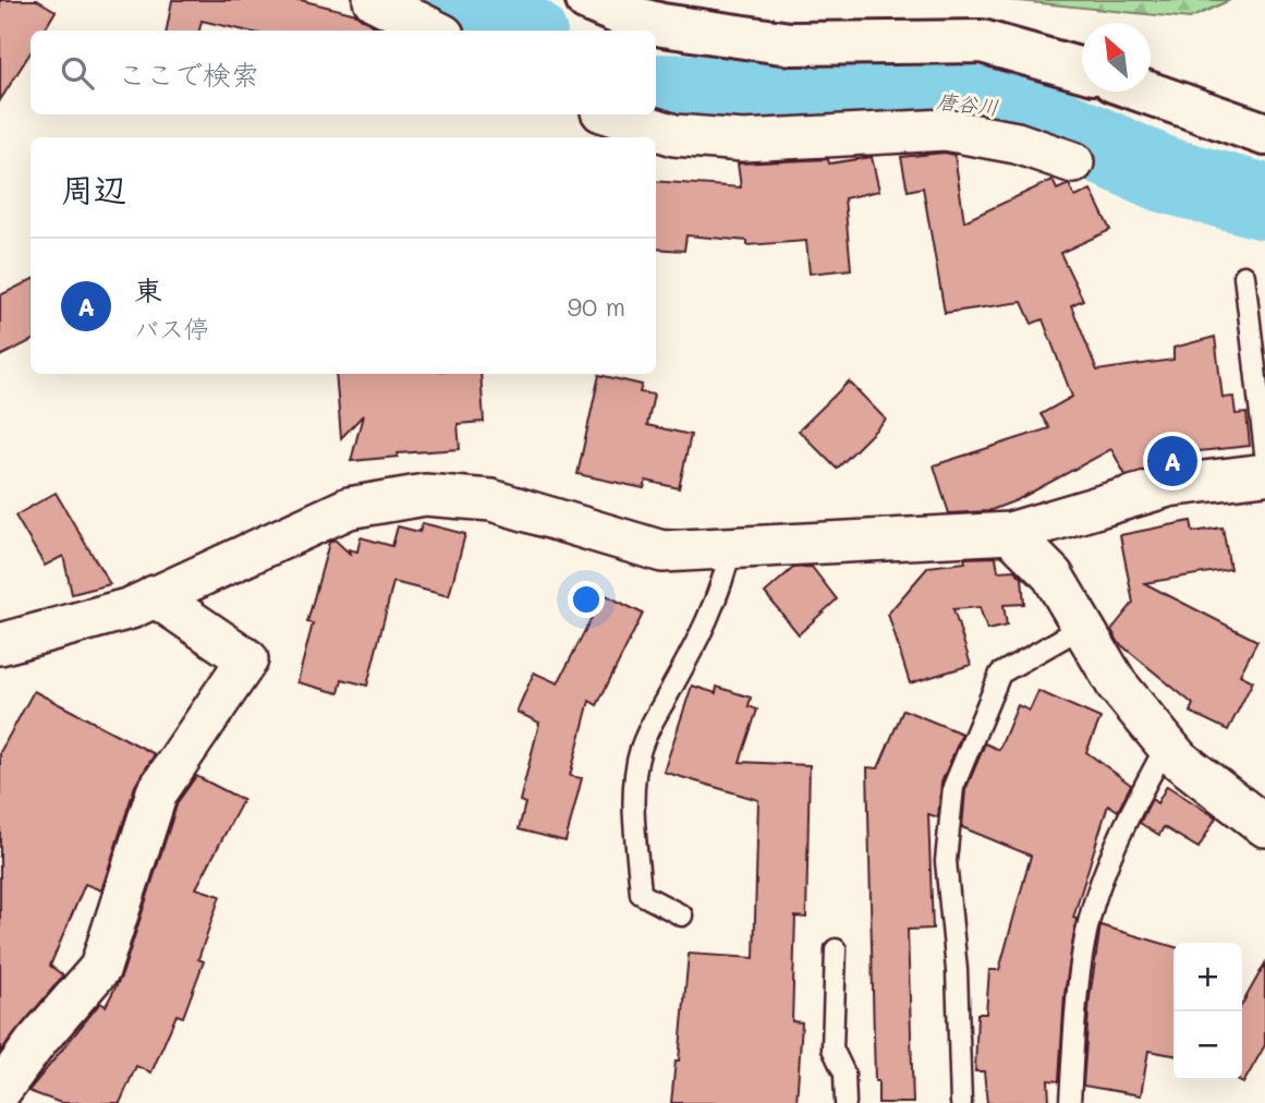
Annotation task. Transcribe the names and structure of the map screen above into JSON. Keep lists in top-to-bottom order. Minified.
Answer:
{"water":["唐谷川"],"north":"top left","page":{"search":"ここで検索","heading":"周辺","list":[{"mark":"A","name":"東","note":"バス停","value":"90 m"}],"pins":"A","map_buttons":["+","−"]}}
